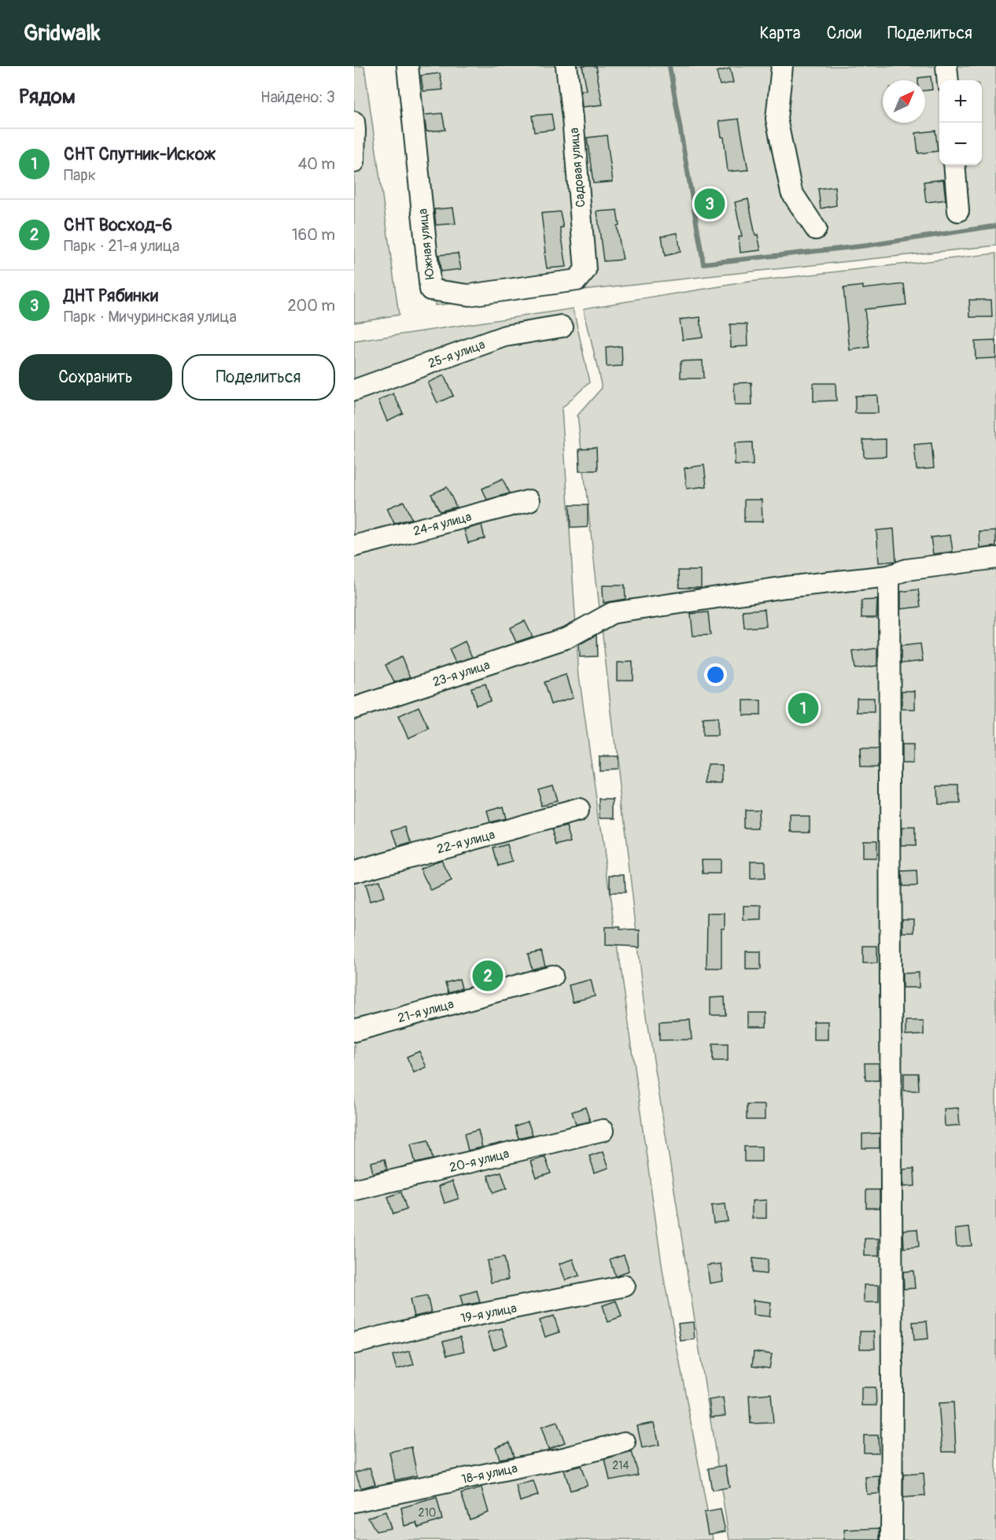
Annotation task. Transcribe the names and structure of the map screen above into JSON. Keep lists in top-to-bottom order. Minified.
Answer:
{"streets":{"street":["Садовая улица","Южная улица","25-я улица","24-я улица","23-я улица","22-я улица","21-я улица","20-я улица","19-я улица","18-я улица"]},"crossings":[["Садовая улица","Южная улица"]],"house_numbers":["214","210"],"north":"top right","page":{"header":"Gridwalk","nav":["Карта","Слои","Поделиться"],"heading":["Рядом","Найдено: 3"],"map_buttons":["+","−"],"list":[{"mark":"1","name":"СНТ Спутник-Искож","note":"Парк","value":"40 m"},{"mark":"2","name":"СНТ Восход-6","note":"Парк · 21-я улица","value":"160 m"},{"mark":"3","name":"ДНТ Рябинки","note":"Парк · Мичуринская улица","value":"200 m"}],"pins":["3","1","2"],"buttons":["Сохранить","Поделиться"]}}
